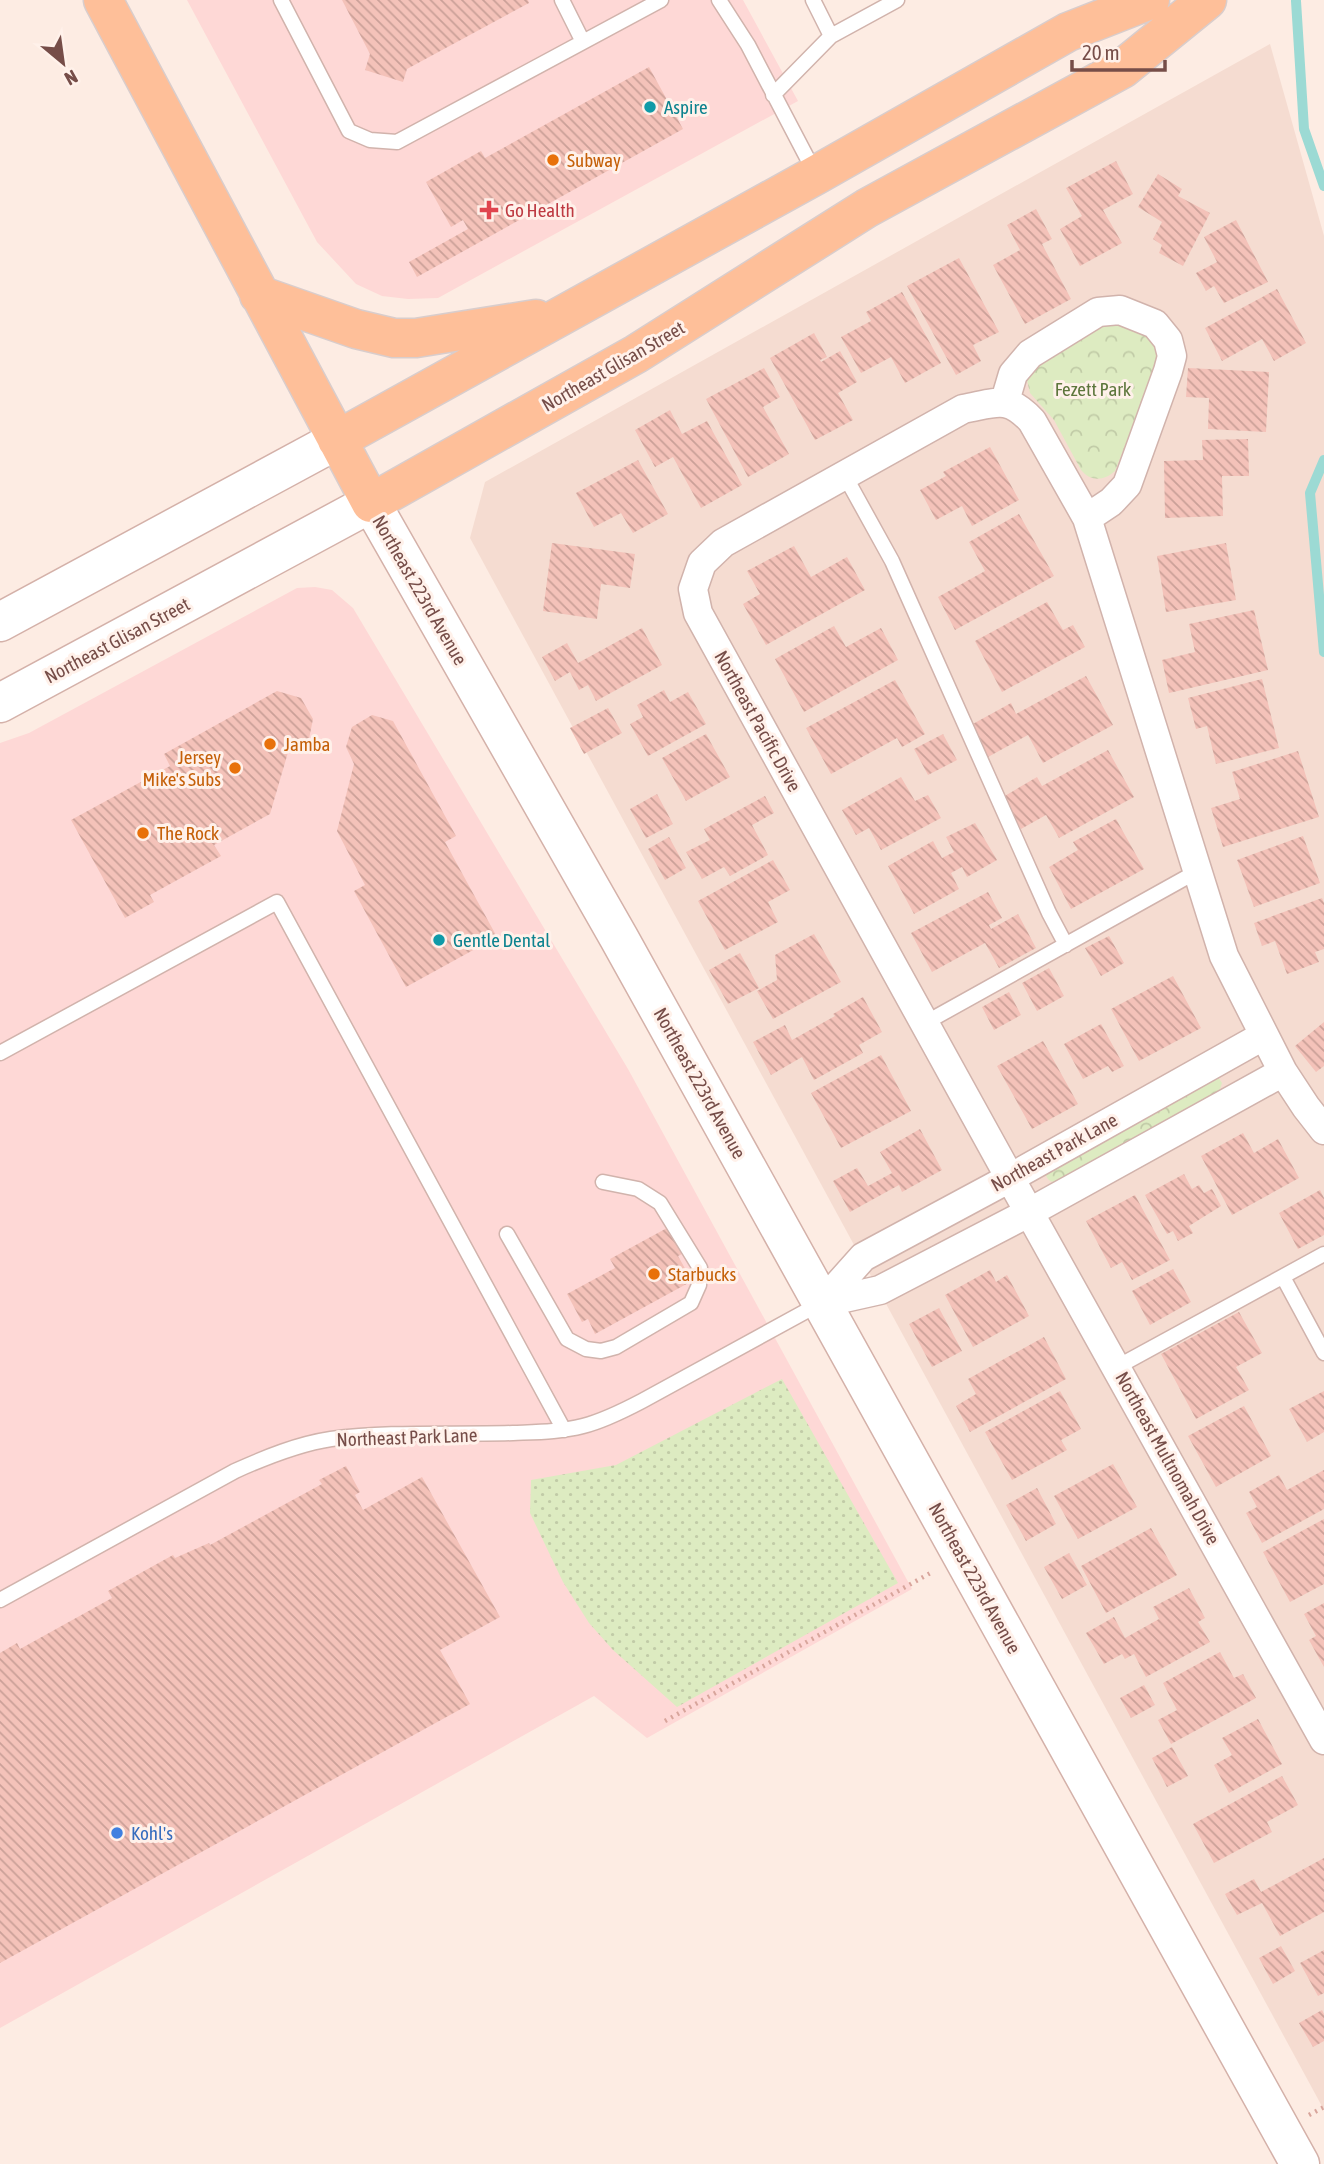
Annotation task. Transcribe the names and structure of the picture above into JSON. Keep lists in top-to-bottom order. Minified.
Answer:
{"streets":{"main road":["Northeast Glisan Street","Northeast 223rd Avenue"],"street":["Northeast Pacific Drive","Northeast Park Lane","Northeast Multnomah Drive"]},"crossings":[["Northeast Glisan Street","Northeast 223rd Avenue"],["Northeast 223rd Avenue","Northeast Park Lane"],["Northeast Pacific Drive","Northeast Park Lane"],["Northeast Pacific Drive","Northeast Multnomah Drive"],["Northeast Park Lane","Northeast Multnomah Drive"]],"parks":["Fezett Park"],"places":{"other":["Aspire","Subway","Jamba","Jersey Mike's Subs","The Rock","Gentle Dental","Starbucks","Kohl's"],"health":["Go Health"]},"scale_bar":"20 m","north":"bottom right"}
